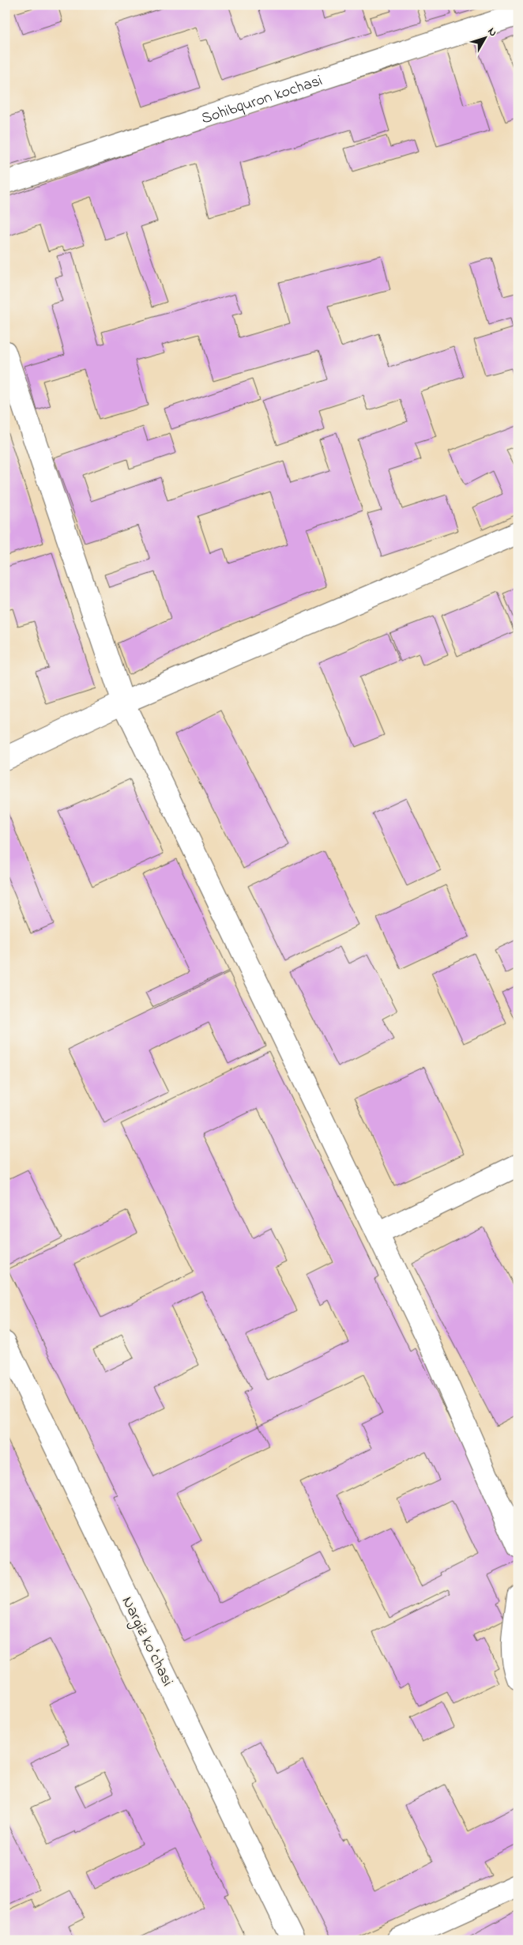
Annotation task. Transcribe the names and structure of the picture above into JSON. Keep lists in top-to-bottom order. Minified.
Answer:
{"streets":{"street":["Sohibquron kochasi","Nargiz koʻchasi"]},"north":"top right"}
